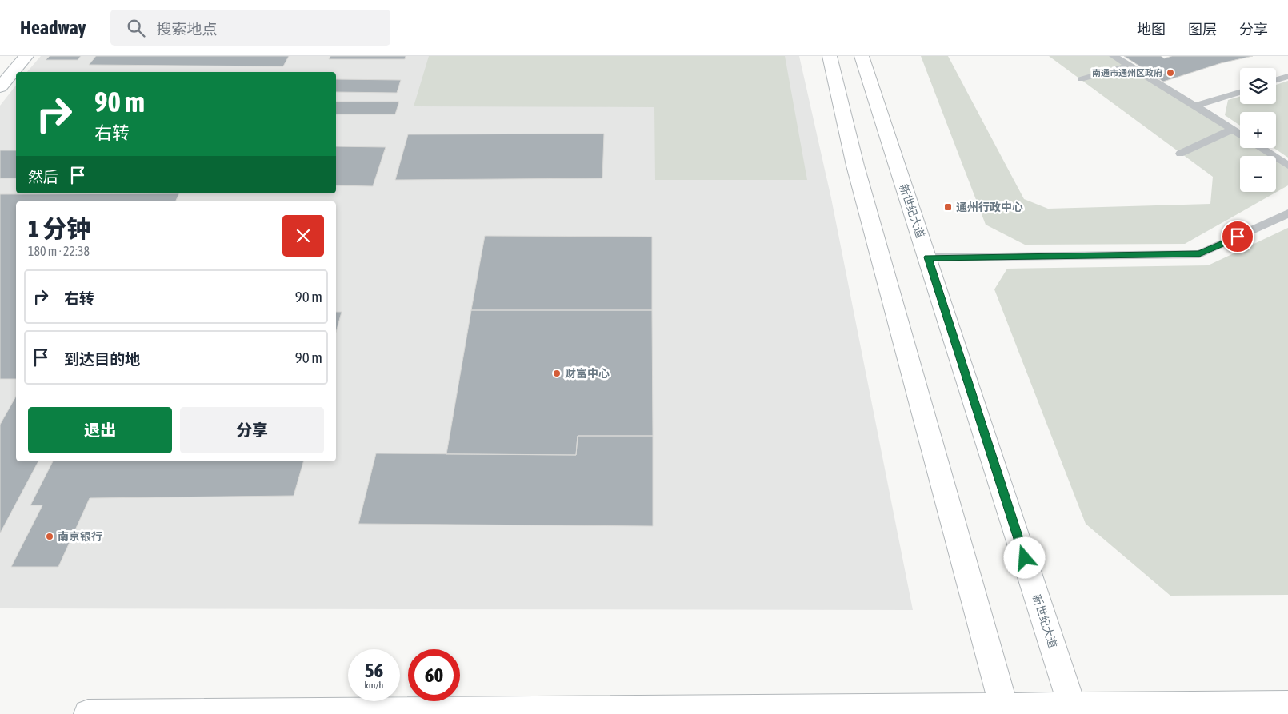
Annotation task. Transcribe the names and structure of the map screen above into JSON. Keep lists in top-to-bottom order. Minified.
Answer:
{"streets":{"main road":["新世纪大道"]},"places":{"other":["南通市通州区政府","财富中心","南京银行"],"transit":["通州行政中心"]},"page":{"header":"Headway","search":"搜索地点","nav":["地图","图层","分享"],"map_buttons":["+","−"],"turn":["90 m","右转"],"then":"然后","heading":["1 分钟","180 m · 22:38"],"list":[{"name":"右转","value":"90 m"},{"name":"到达目的地","value":"90 m"}],"buttons":["退出","分享"],"speed":"56 km/h","limit":"60"}}
